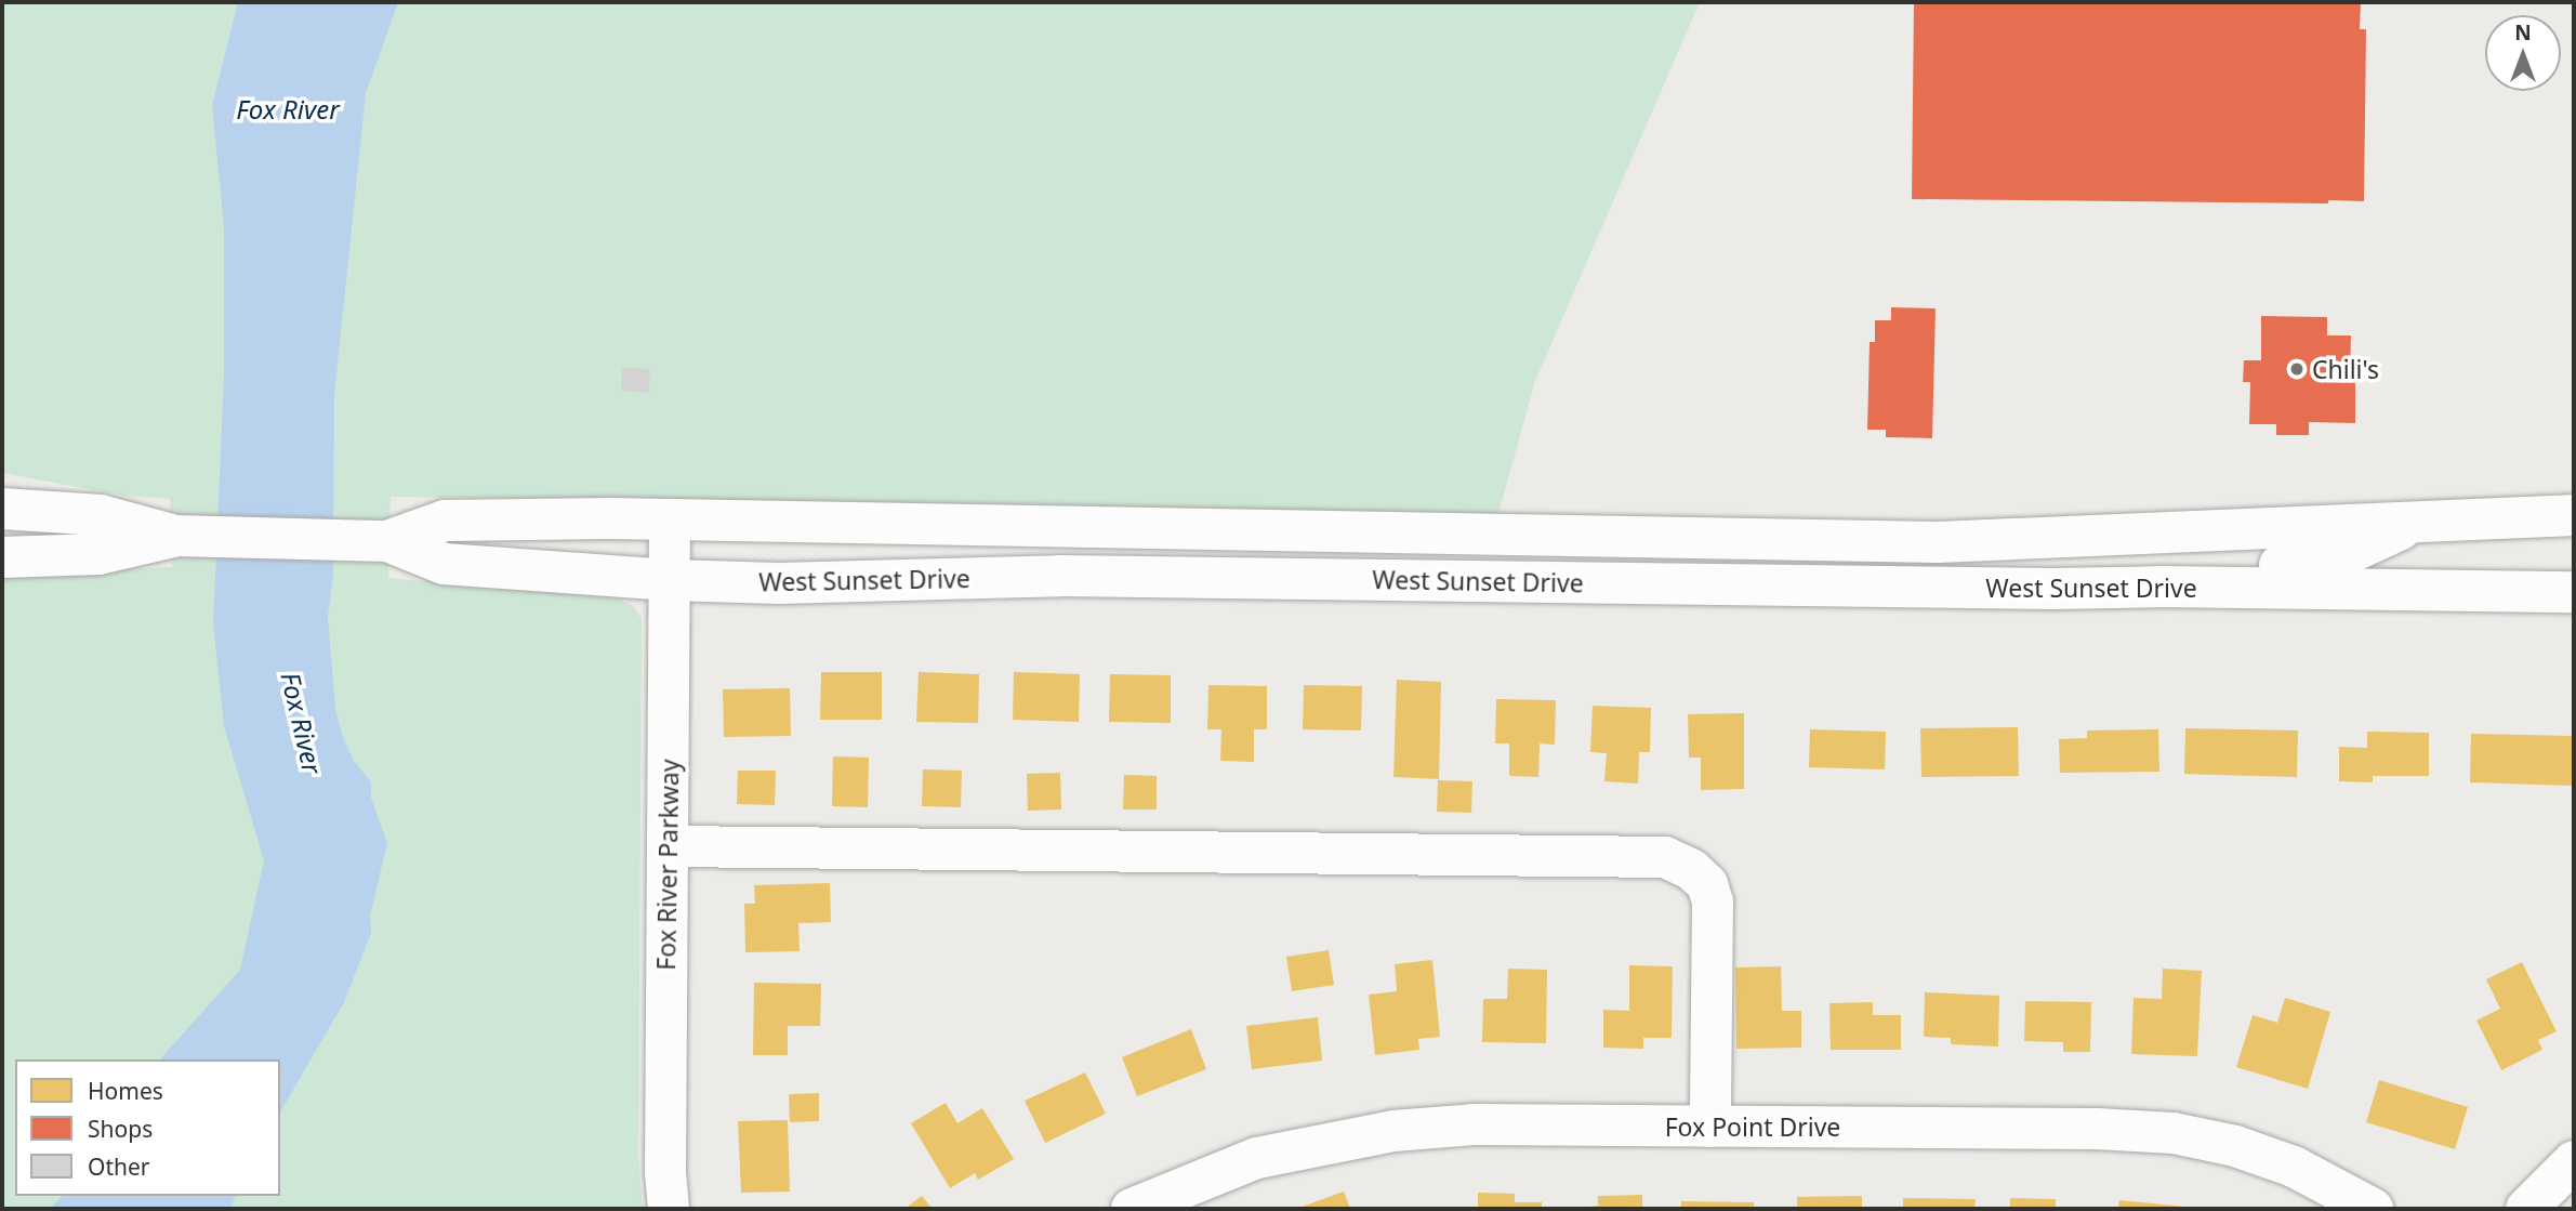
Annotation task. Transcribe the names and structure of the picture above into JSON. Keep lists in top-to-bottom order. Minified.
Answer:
{"streets":{"main road":["West Sunset Drive","Fox River Parkway","Fox Point Drive"]},"crossings":[["West Sunset Drive","Fox River Parkway"]],"water":["Fox River"],"places":["Chili's"],"legend":["Homes","Shops","Other"],"north":"top"}
